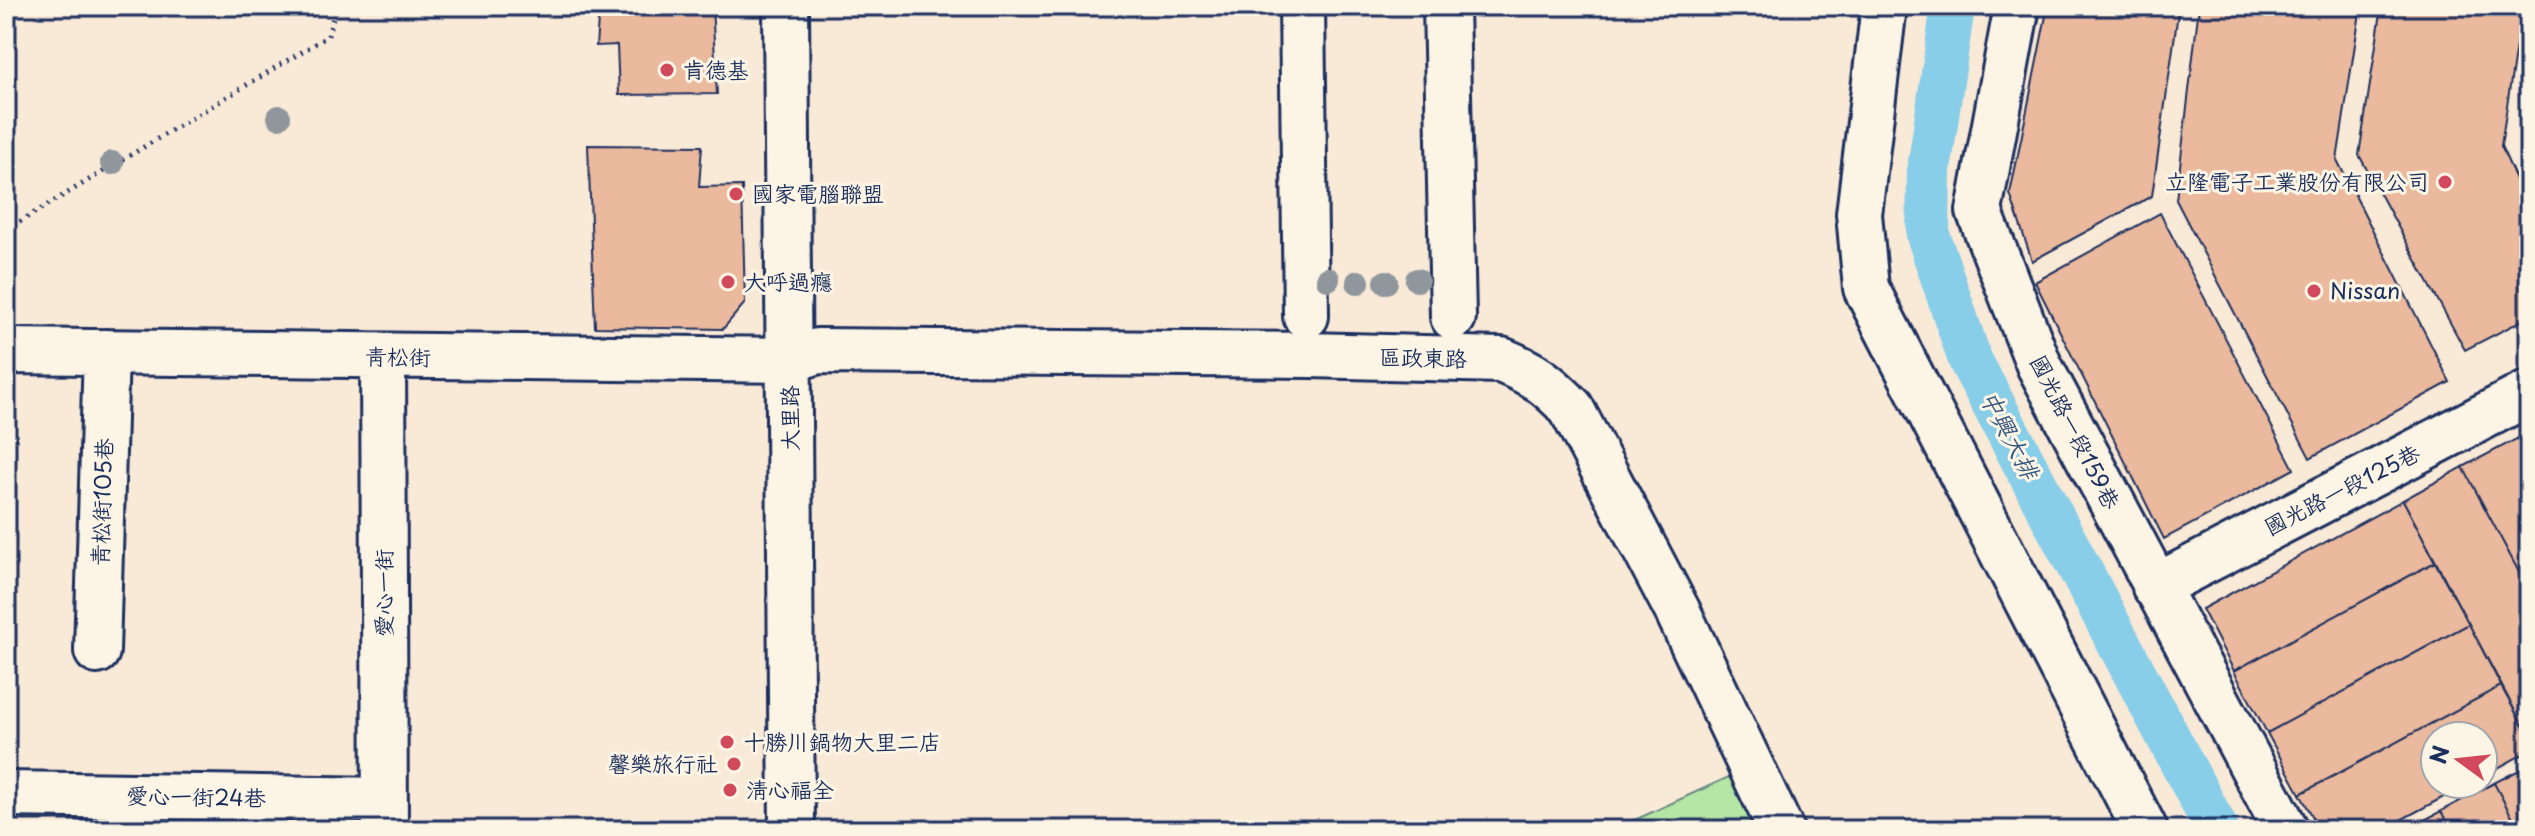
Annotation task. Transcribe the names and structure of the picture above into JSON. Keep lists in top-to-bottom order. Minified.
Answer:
{"streets":{"street":["青松街","區政東路","大里路","國光路一段159巷","國光路一段125巷","青松街105巷","愛心一街","愛心一街24巷"]},"crossings":[["青松街","區政東路"],["青松街","大里路"],["青松街","青松街105巷"],["青松街","愛心一街"],["區政東路","大里路"],["國光路一段159巷","國光路一段125巷"],["愛心一街","愛心一街24巷"]],"water":["中興大排"],"places":["肯德基","立隆電子工業股份有限公司","國家電腦聯盟","大呼過癮","Nissan","十勝川鍋物大里二店","馨樂旅行社","清心福全"],"north":"left"}
